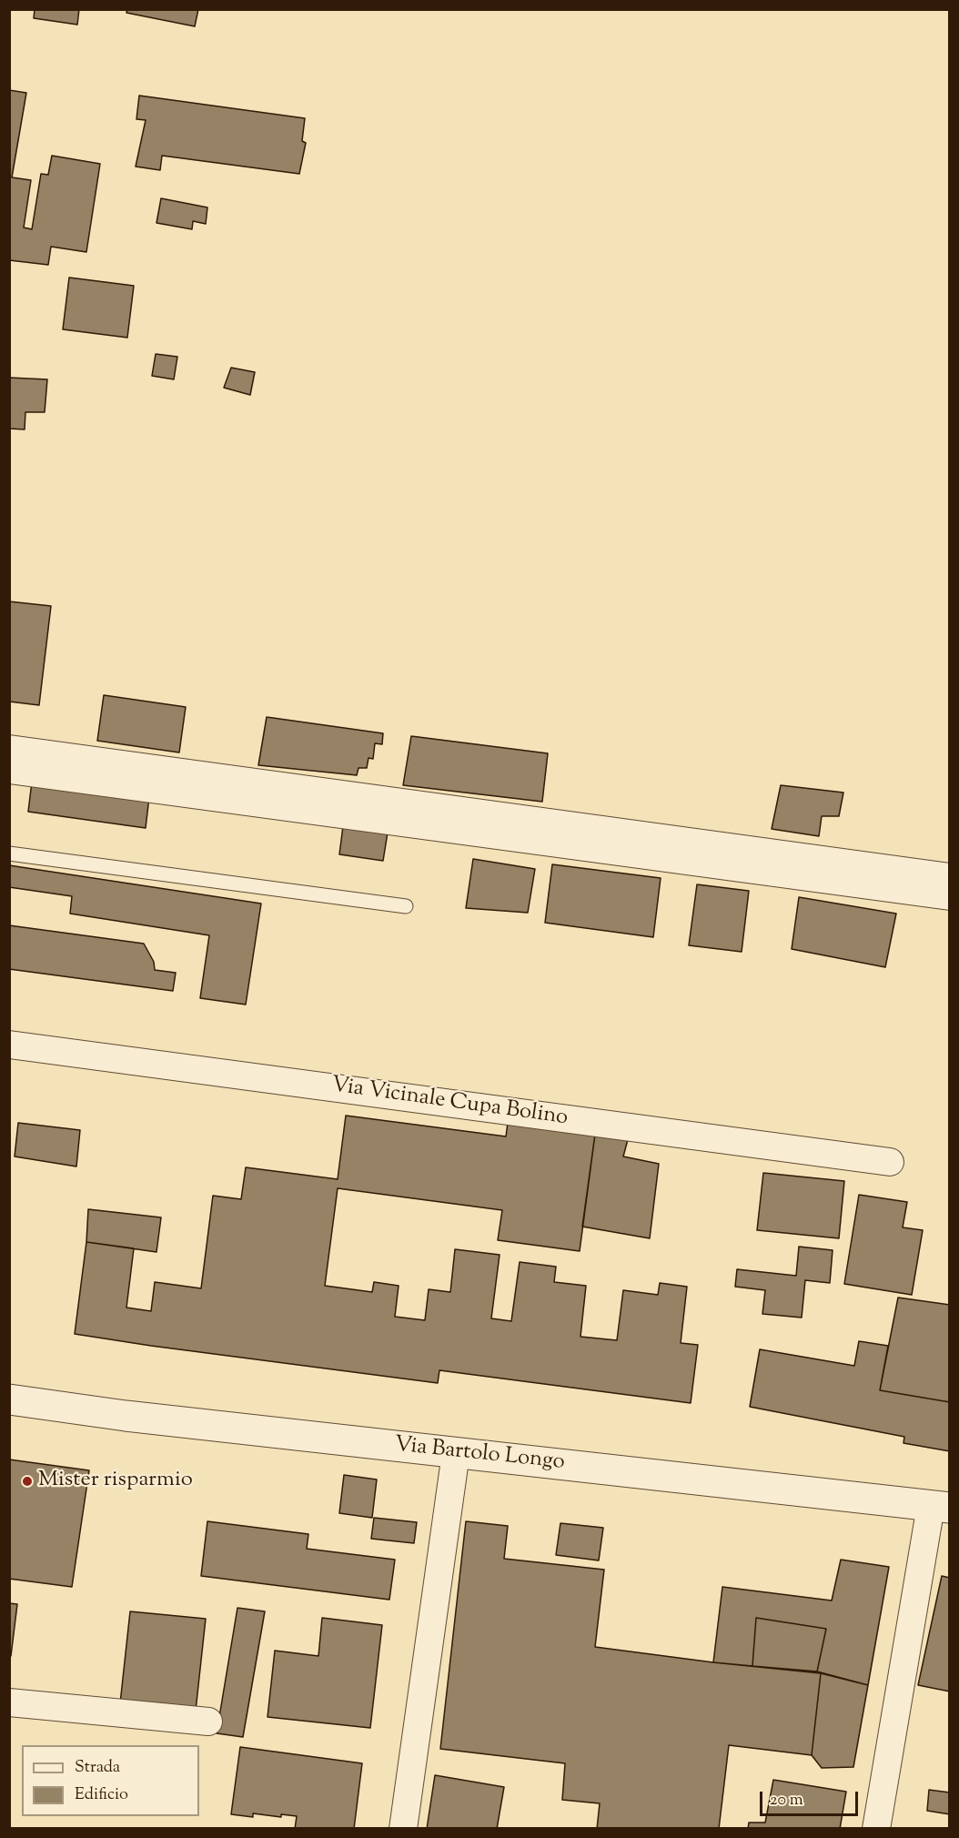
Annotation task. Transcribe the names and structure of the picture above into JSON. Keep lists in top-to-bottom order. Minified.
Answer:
{"streets":{"street":["Via Vicinale Cupa Bolino","Via Bartolo Longo"]},"places":["Mister risparmio"],"legend":["Strada","Edificio"],"scale_bar":"20 m"}
